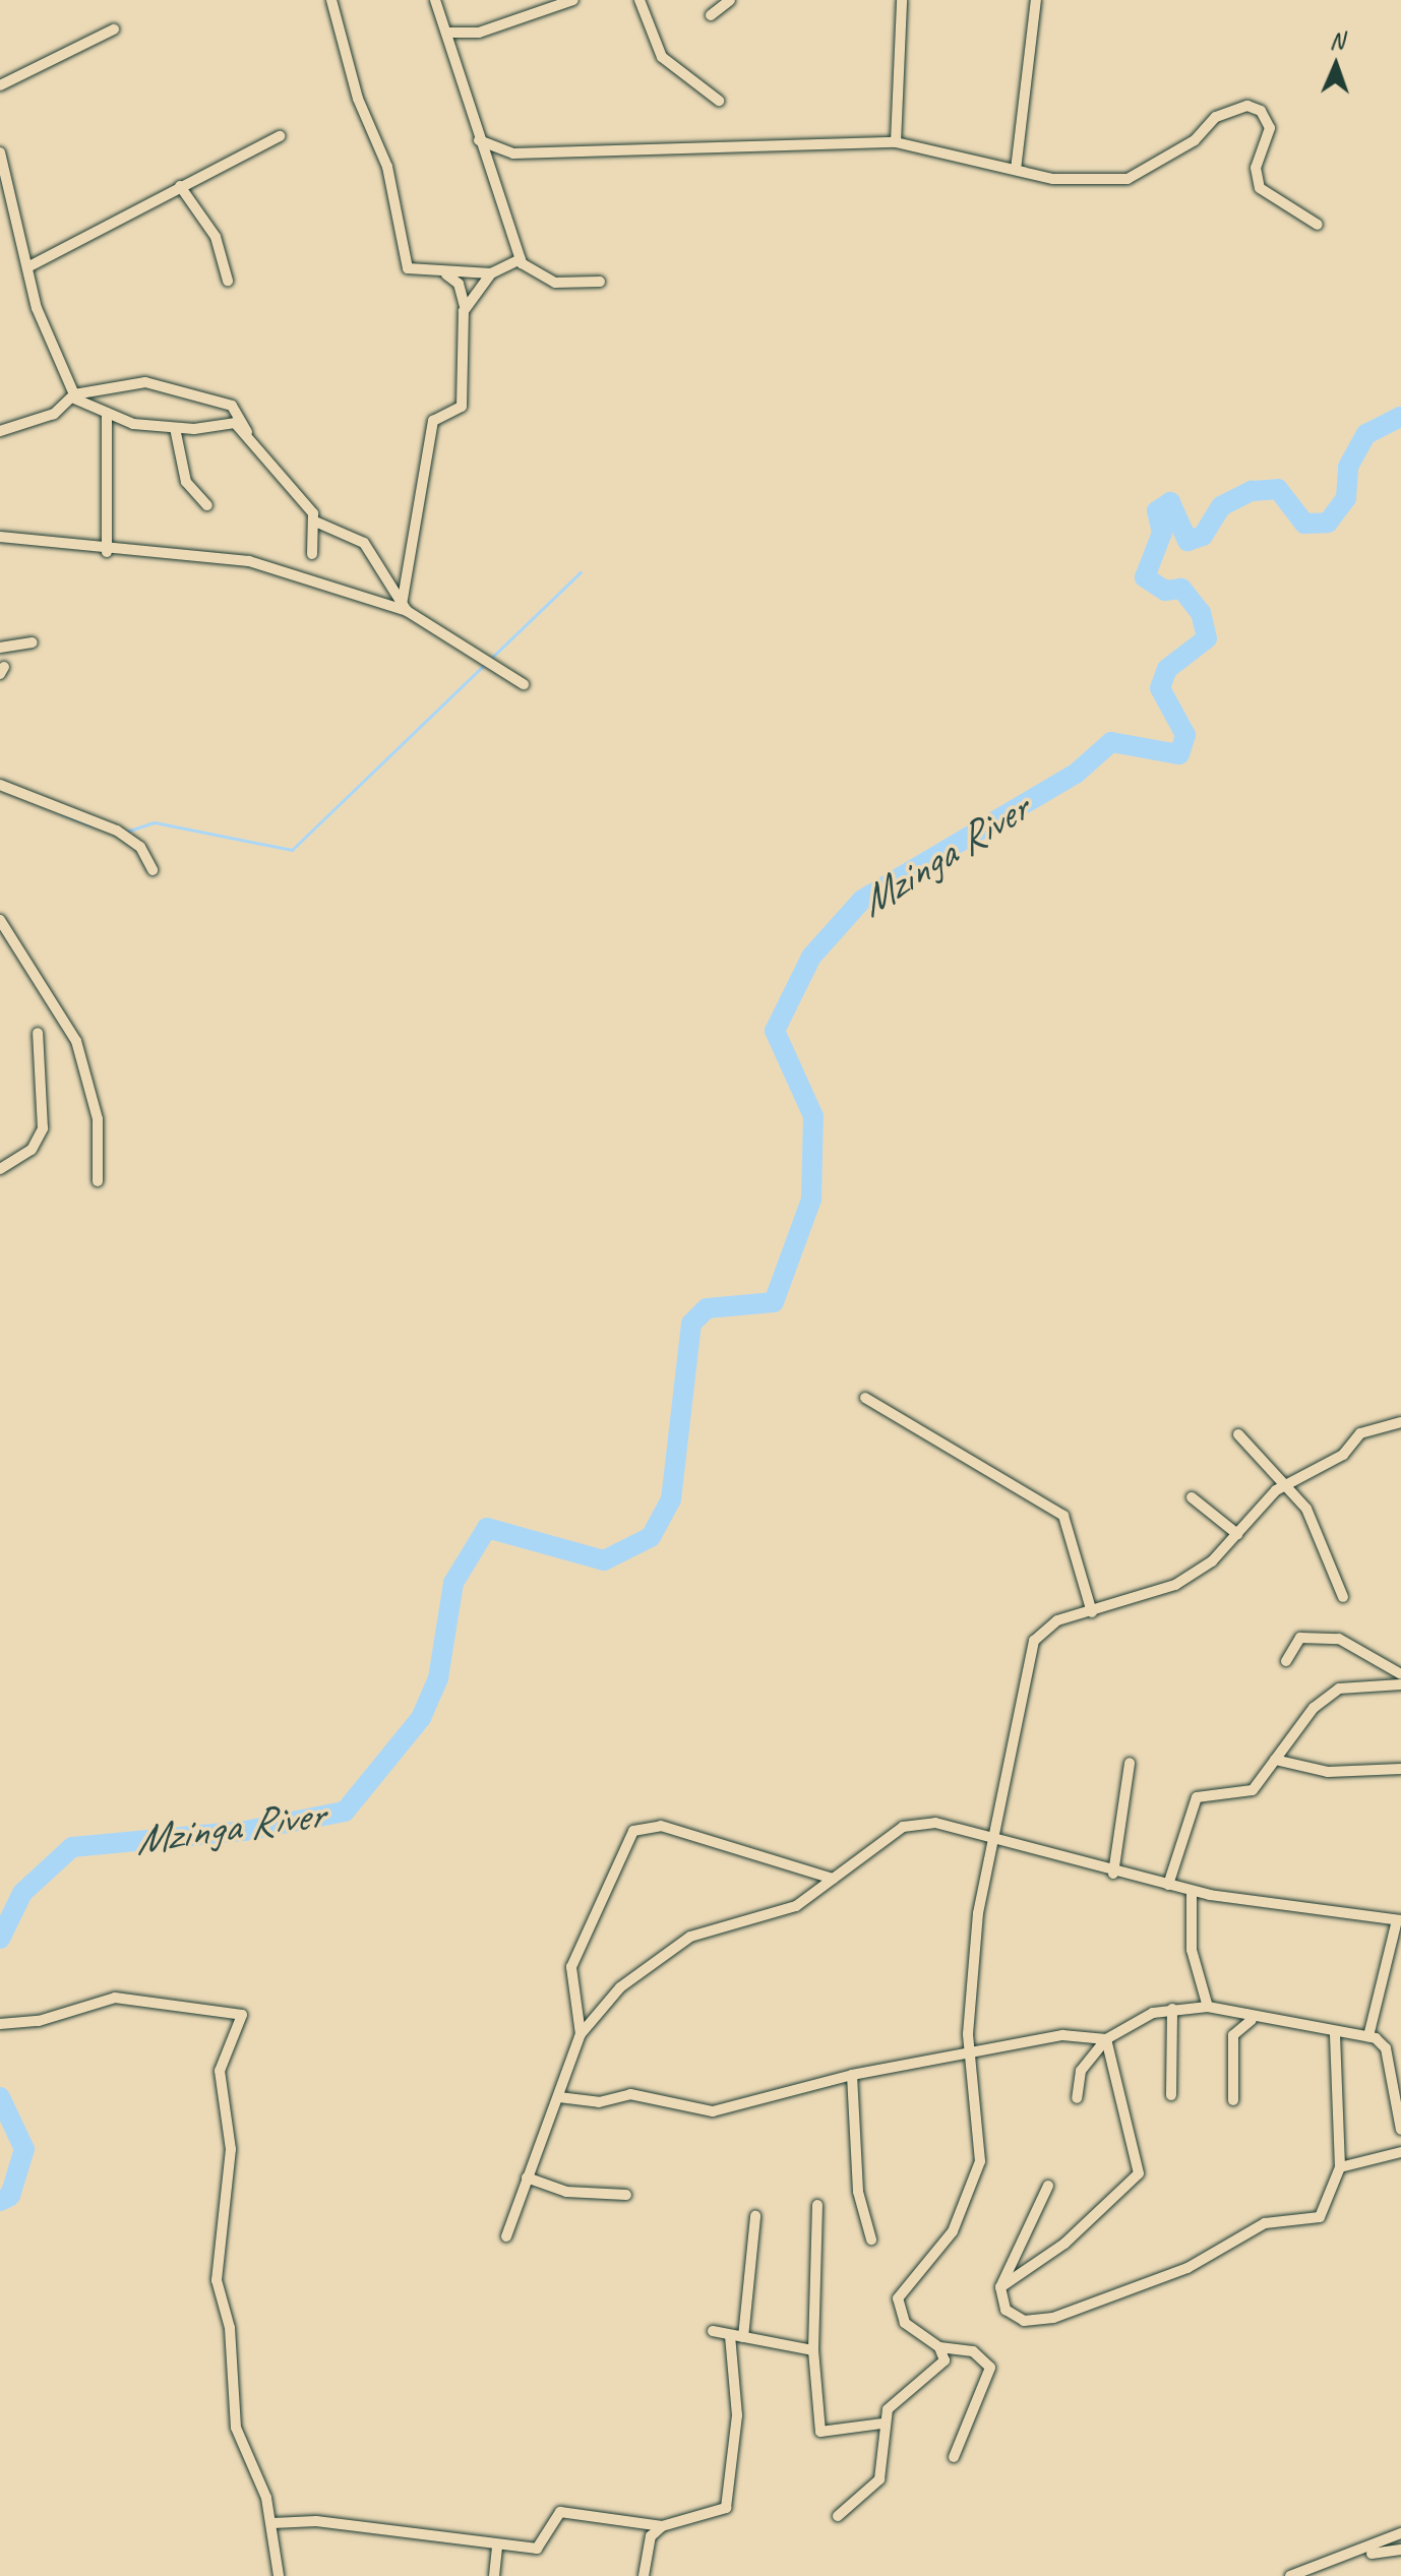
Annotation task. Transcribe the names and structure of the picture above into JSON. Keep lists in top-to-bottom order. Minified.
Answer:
{"water":["Mzinga River"],"north":"top"}
